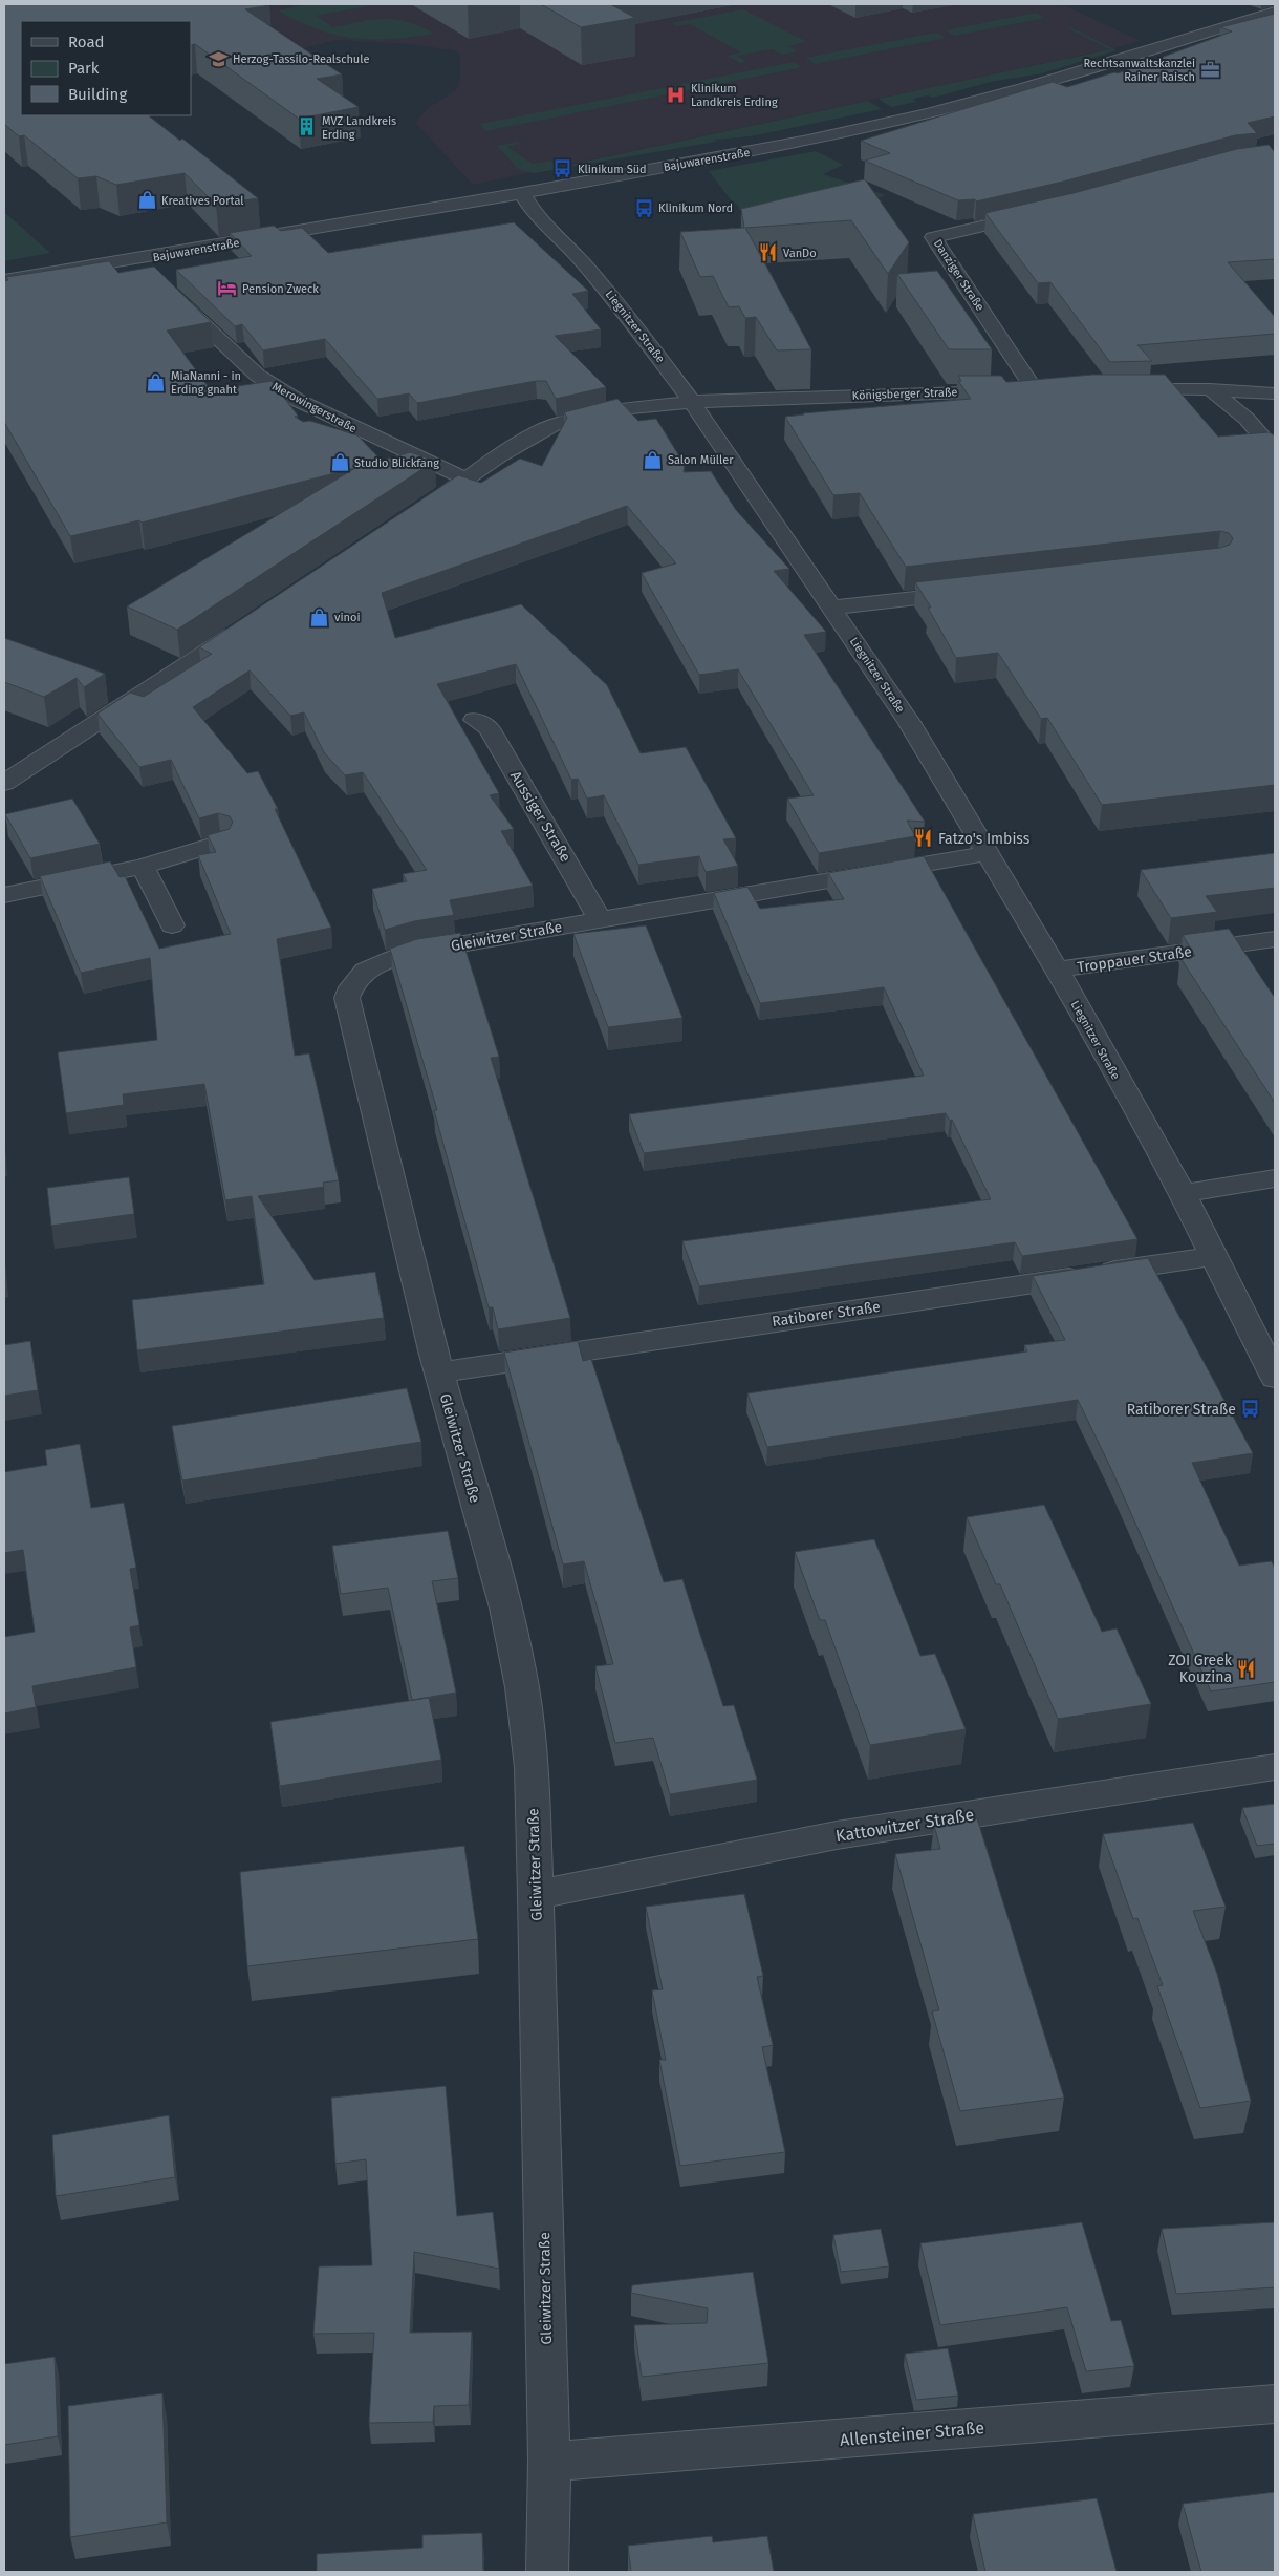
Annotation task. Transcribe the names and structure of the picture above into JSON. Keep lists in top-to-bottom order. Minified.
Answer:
{"streets":{"street":["Bajuwarenstraße","Danziger Straße","Liegnitzer Straße","Königsberger Straße","Merowingerstraße","Aussiger Straße","Gleiwitzer Straße","Troppauer Straße","Ratiborer Straße","Kattowitzer Straße","Allensteiner Straße"]},"crossings":[["Bajuwarenstraße","Liegnitzer Straße"],["Danziger Straße","Königsberger Straße"],["Liegnitzer Straße","Königsberger Straße"],["Liegnitzer Straße","Gleiwitzer Straße"],["Liegnitzer Straße","Troppauer Straße"],["Liegnitzer Straße","Ratiborer Straße"],["Königsberger Straße","Merowingerstraße"],["Aussiger Straße","Gleiwitzer Straße"],["Gleiwitzer Straße","Ratiborer Straße"],["Gleiwitzer Straße","Kattowitzer Straße"],["Gleiwitzer Straße","Allensteiner Straße"]],"places":{"school or university":["Herzog-Tassilo-Realschule"],"office":["Rechtsanwaltskanzlei Rainer Raisch"],"hospital":["Klinikum Landkreis Erding"],"building":["MVZ Landkreis Erding"],"bus stop":["Klinikum Süd","Klinikum Nord","Ratiborer Straße"],"shop":["Kreatives Portal","MiaNanni - in Erding gnaht","Salon Müller","Studio Blickfang","vinoi"],"restaurant":["VanDo","Fatzo's Imbiss","ZOI Greek Kouzina"],"hotel":["Pension Zweck"]},"legend":["Road","Park","Building"]}
